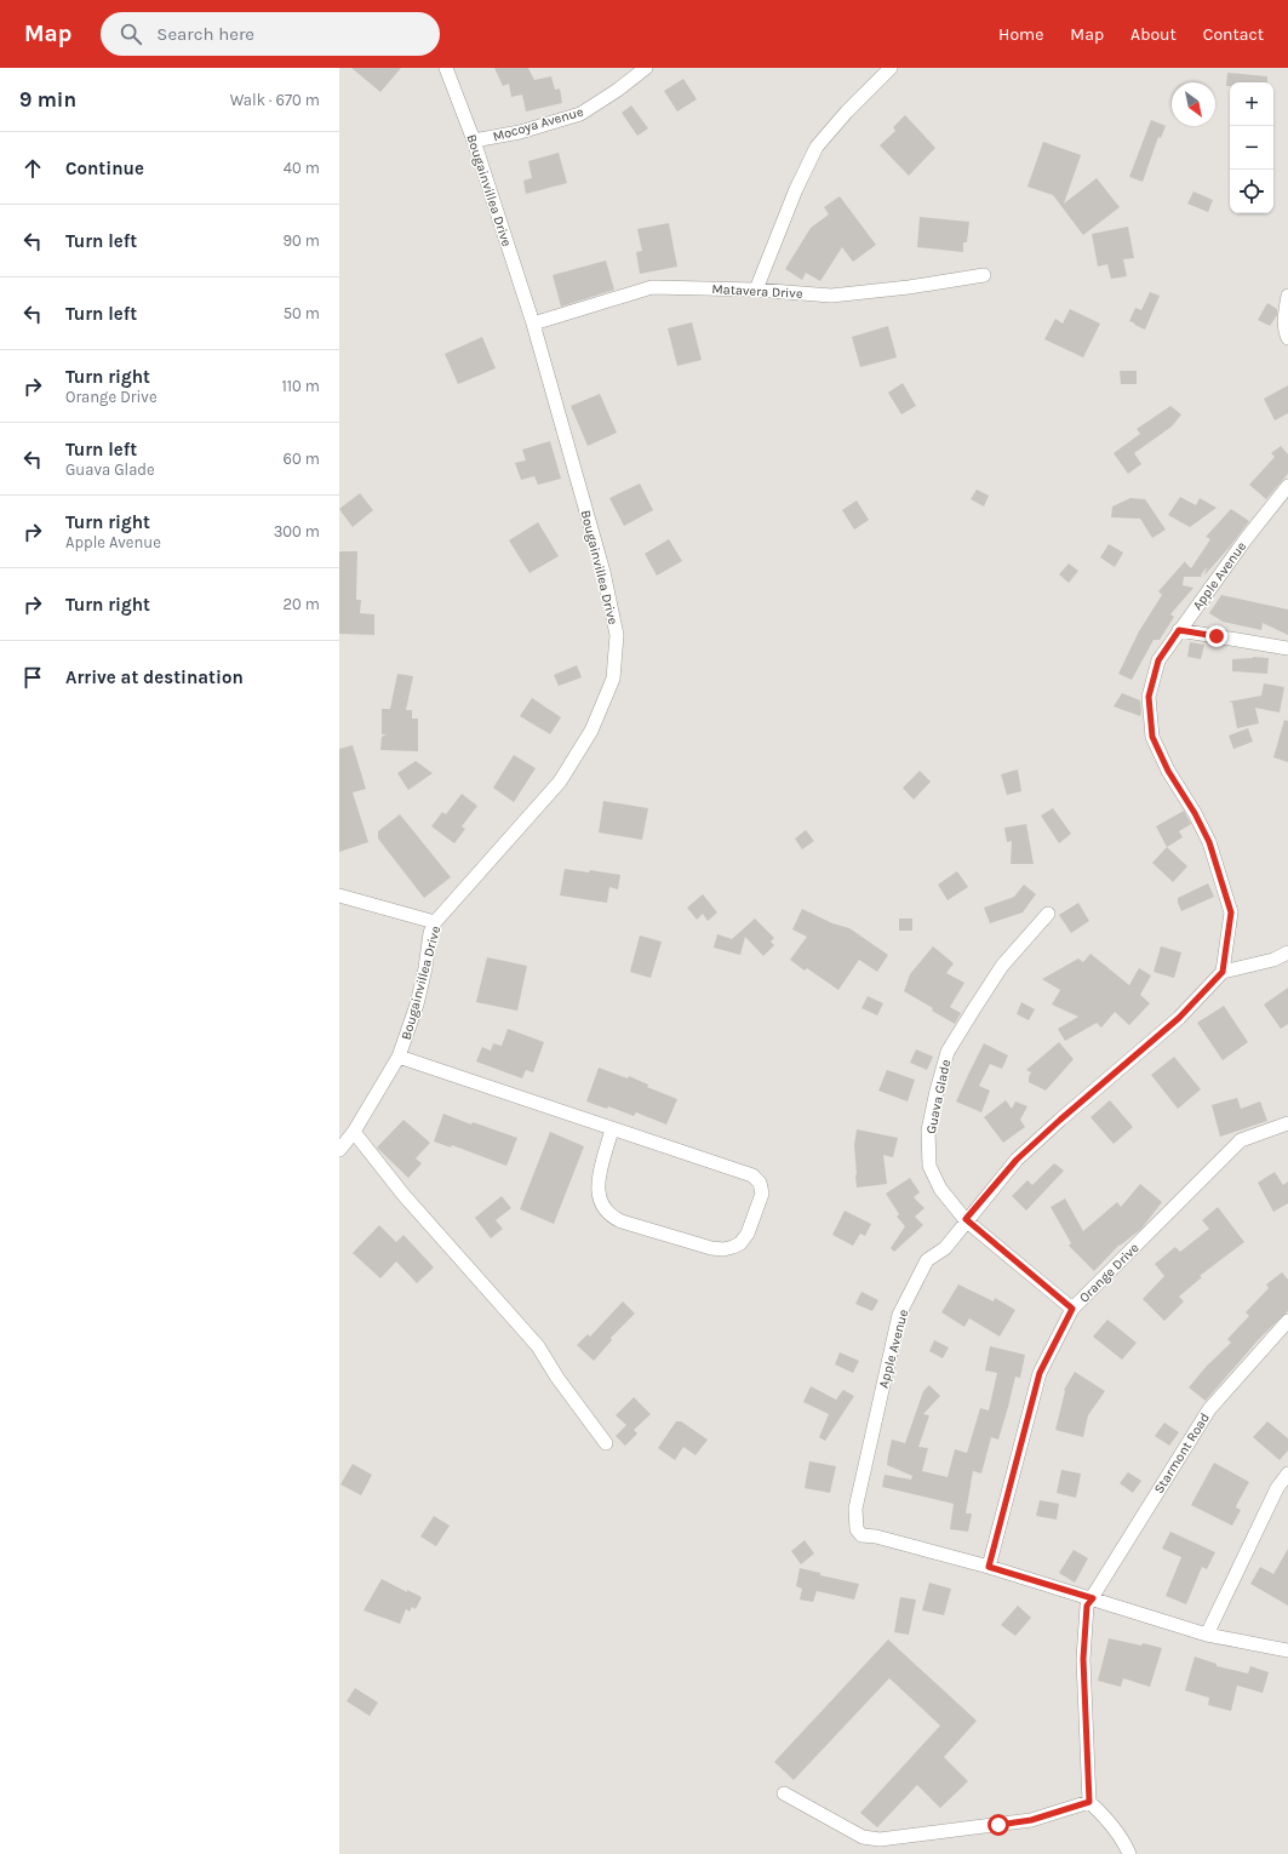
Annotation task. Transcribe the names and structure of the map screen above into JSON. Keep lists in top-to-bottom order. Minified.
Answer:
{"streets":{"street":["Mocoya Avenue","Bougainvillea Drive","Matavera Drive","Apple Avenue","Guava Glade","Orange Drive","Starmont Road"]},"crossings":[["Mocoya Avenue","Bougainvillea Drive"],["Bougainvillea Drive","Matavera Drive"],["Apple Avenue","Guava Glade"],["Apple Avenue","Orange Drive"],["Guava Glade","Orange Drive"]],"north":"bottom right","page":{"header":"Map","search":"Search here","nav":["Home","Map","About","Contact"],"heading":["9 min","Walk · 670 m"],"map_buttons":["+","−"],"list":[["Continue","40 m"],["Turn left","90 m"],["Turn left","50 m"],["Turn right","Orange Drive","110 m"],["Turn left","Guava Glade","60 m"],["Turn right","Apple Avenue","300 m"],["Turn right","20 m"],"Arrive at destination"]}}
